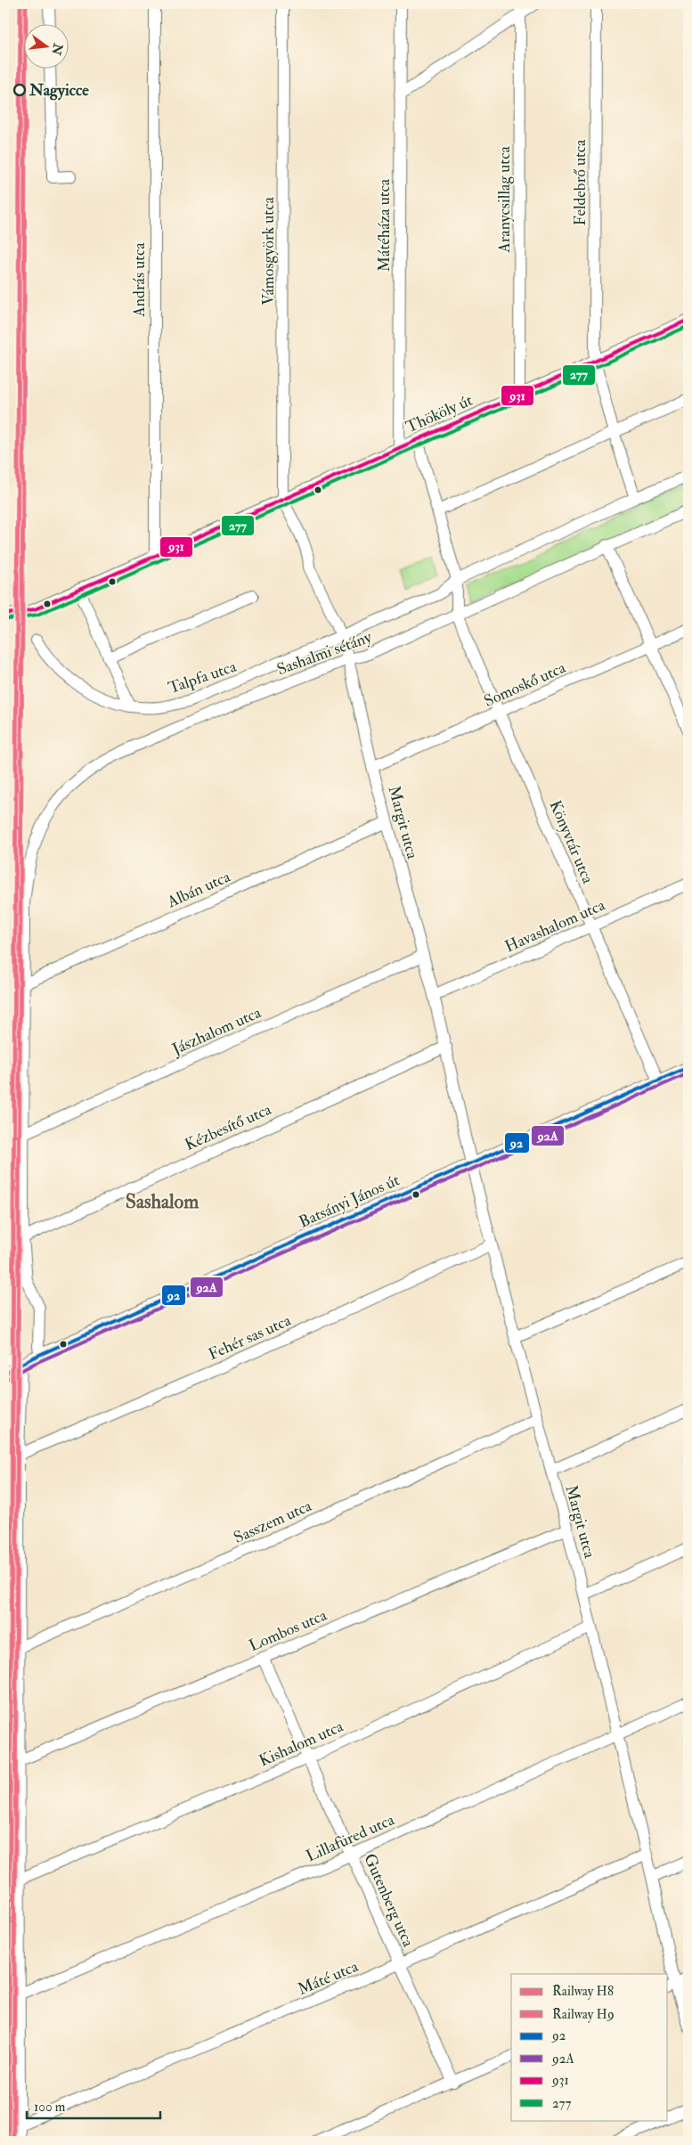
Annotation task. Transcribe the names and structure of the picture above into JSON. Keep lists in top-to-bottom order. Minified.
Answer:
{"streets":{"street":["Feldebrő utca","Aranycsillag utca","Mátéháza utca","Vámosgyörk utca","András utca","Thököly út","Sashalmi sétány","Talpfa utca","Somoskő utca","Margit utca","Könyvtár utca","Albán utca","Havashalom utca","Jászhalom utca","Kézbesítő utca","Batsányi János út","Fehér sas utca","Sasszem utca","Lombos utca","Kishalom utca","Lillafüred utca","Gutenberg utca","Máté utca"]},"crossings":[["Feldebrő utca","Thököly út"],["Feldebrő utca","Sashalmi sétány"],["Aranycsillag utca","Thököly út"],["Mátéháza utca","Thököly út"],["Vámosgyörk utca","Thököly út"],["Vámosgyörk utca","Margit utca"],["András utca","Thököly út"],["Thököly út","Margit utca"],["Sashalmi sétány","Talpfa utca"],["Sashalmi sétány","Margit utca"],["Sashalmi sétány","Könyvtár utca"],["Sashalmi sétány","Albán utca"],["Sashalmi sétány","Jászhalom utca"],["Sashalmi sétány","Kézbesítő utca"],["Sashalmi sétány","Batsányi János út"],["Talpfa utca","Margit utca"],["Somoskő utca","Margit utca"],["Somoskő utca","Könyvtár utca"],["Margit utca","Albán utca"],["Margit utca","Havashalom utca"],["Margit utca","Jászhalom utca"],["Margit utca","Kézbesítő utca"],["Margit utca","Batsányi János út"],["Margit utca","Fehér sas utca"],["Margit utca","Sasszem utca"],["Margit utca","Lombos utca"],["Margit utca","Kishalom utca"],["Margit utca","Lillafüred utca"],["Margit utca","Máté utca"],["Könyvtár utca","Havashalom utca"],["Könyvtár utca","Batsányi János út"],["Lombos utca","Gutenberg utca"],["Kishalom utca","Gutenberg utca"],["Lillafüred utca","Gutenberg utca"],["Gutenberg utca","Máté utca"]],"districts":["Sashalom"],"places":["Nagyicce"],"lines":["rail line H8","rail line H9","transit line 931","transit line 277","transit line 92","transit line 92A"],"legend":["Railway H8","Railway H9","92","92A","931","277"],"scale_bar":"100 m","north":"right"}
